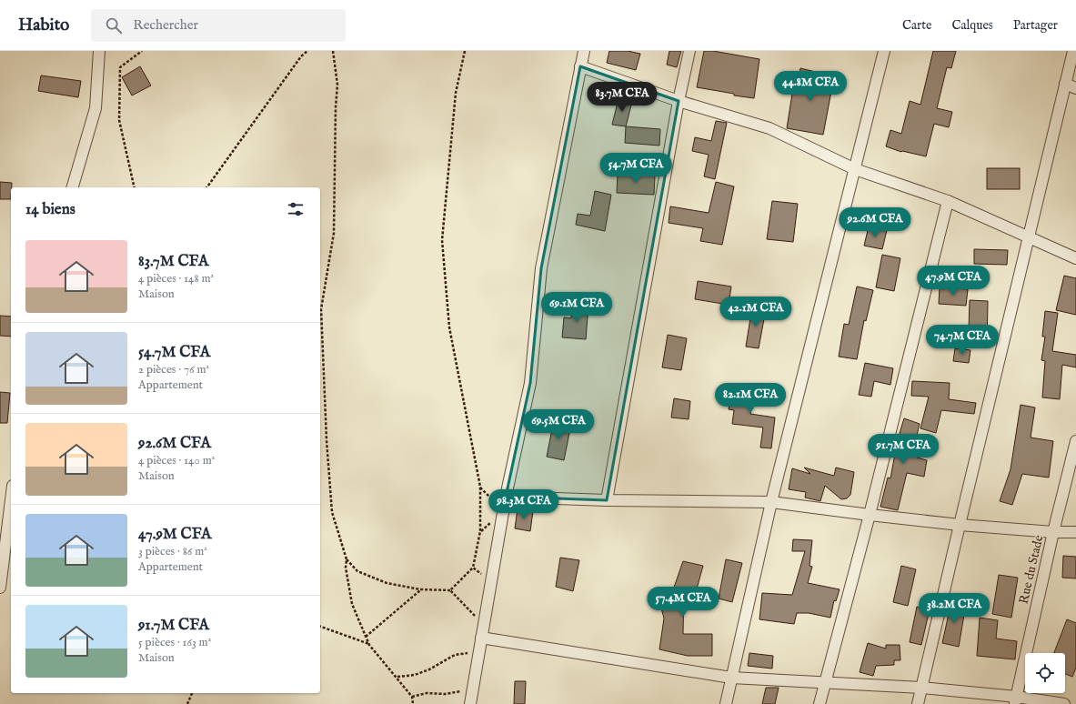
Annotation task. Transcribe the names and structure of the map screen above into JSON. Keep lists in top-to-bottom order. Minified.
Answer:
{"streets":{"street":["Rue du Stade"]},"page":{"header":"Habito","search":"Rechercher","nav":["Carte","Calques","Partager"],"price":["44.8M CFA","83.7M CFA","54.7M CFA","92.6M CFA","47.9M CFA","69.1M CFA","42.1M CFA","74.7M CFA","82.1M CFA","69.5M CFA","91.7M CFA","98.3M CFA","57.4M CFA","38.2M CFA"],"heading":"14 biens","list":[{"name":"83.7M CFA","note":"4 pièces · 148 m² · Maison"},{"name":"54.7M CFA","note":"2 pièces · 76 m² · Appartement"},{"name":"92.6M CFA","note":"4 pièces · 140 m² · Maison"},{"name":"47.9M CFA","note":"3 pièces · 86 m² · Appartement"},{"name":"91.7M CFA","note":"5 pièces · 163 m² · Maison"}]}}
